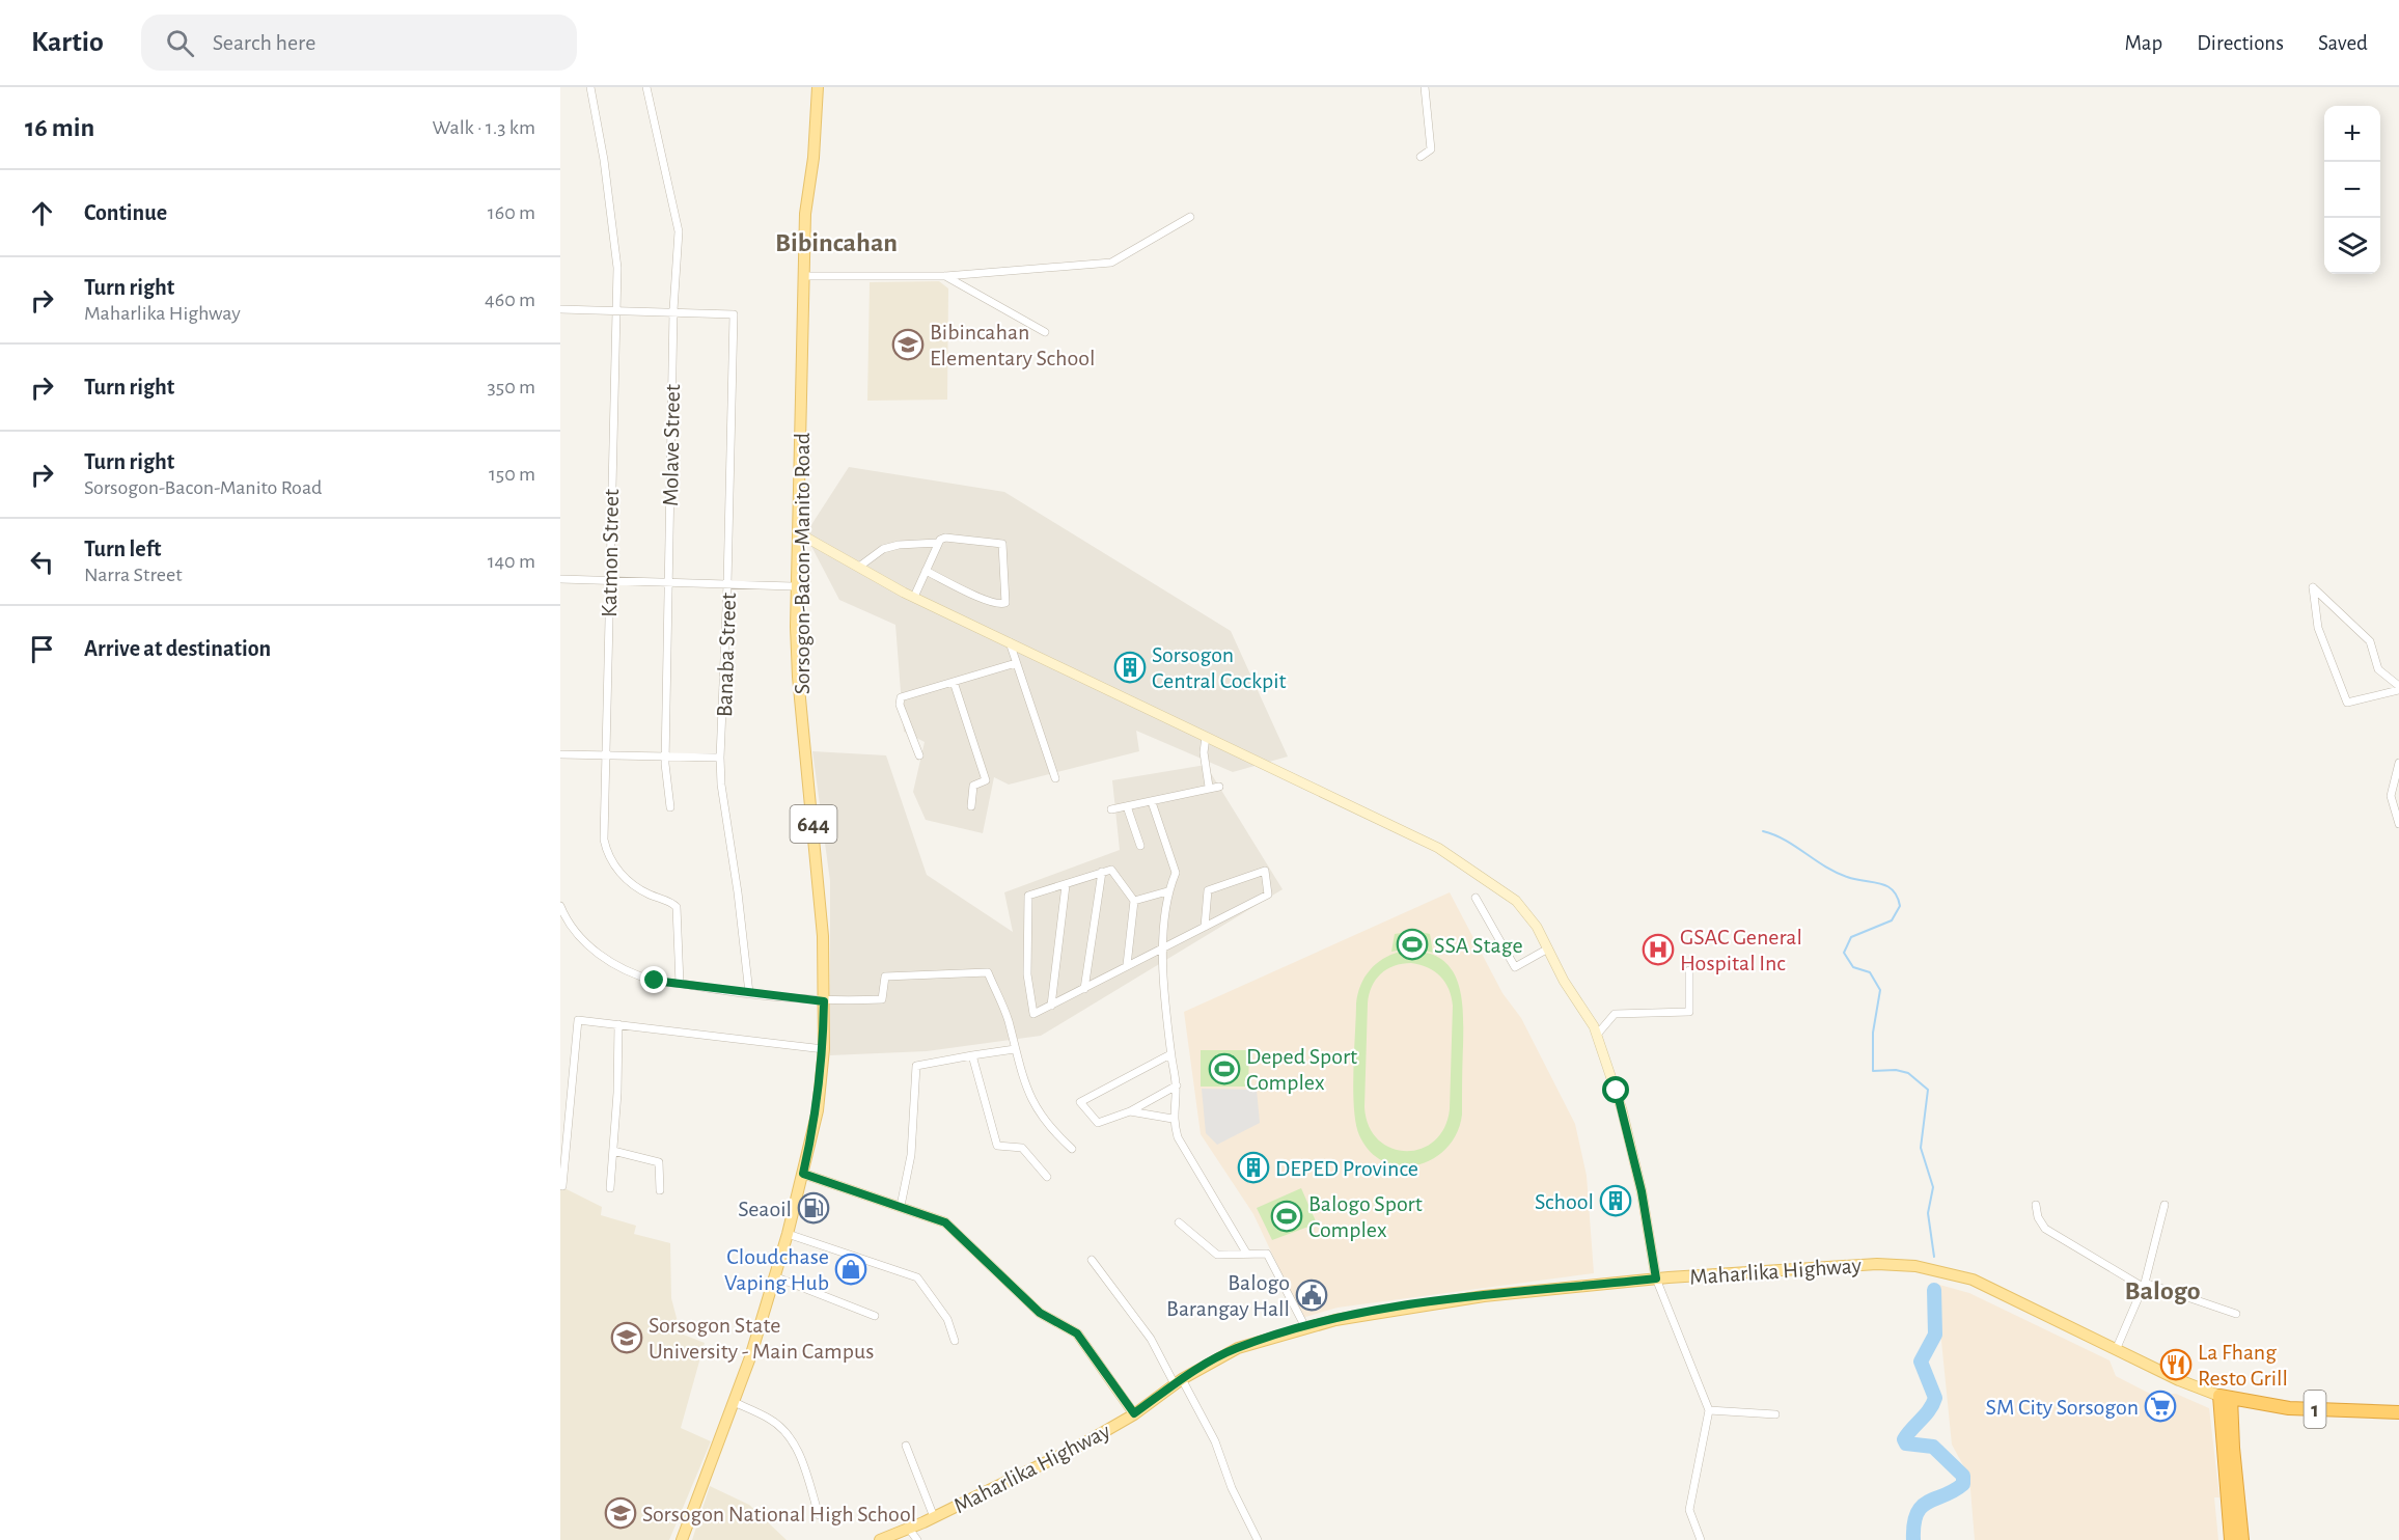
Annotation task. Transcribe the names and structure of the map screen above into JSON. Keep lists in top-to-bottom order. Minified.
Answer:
{"streets":{"highway":["Maharlika Highway","1"],"main road":["Sorsogon-Bacon-Manito Road","644"],"street":["Molave Street","Katmon Street","Banaba Street"]},"crossings":[["Molave Street","Banaba Street"]],"districts":["Bibincahan","Balogo"],"places":{"school or university":["Bibincahan Elementary School","Sorsogon State University - Main Campus","Sorsogon National High School"],"building":["Sorsogon Central Cockpit","DEPED Province","School"],"sports":["SSA Stage","Deped Sport Complex","Balogo Sport Complex"],"hospital":["GSAC General Hospital Inc"],"fuel station":["Seaoil"],"shop":["Cloudchase Vaping Hub"],"public building":["Balogo Barangay Hall"],"restaurant":["La Fhang Resto Grill"],"supermarket":["SM City Sorsogon"]},"page":{"header":"Kartio","search":"Search here","nav":["Map","Directions","Saved"],"heading":["16 min","Walk · 1.3 km"],"map_buttons":["+","−"],"list":[["Continue","160 m"],["Turn right","Maharlika Highway","460 m"],["Turn right","350 m"],["Turn right","Sorsogon-Bacon-Manito Road","150 m"],["Turn left","Narra Street","140 m"],"Arrive at destination"]}}
